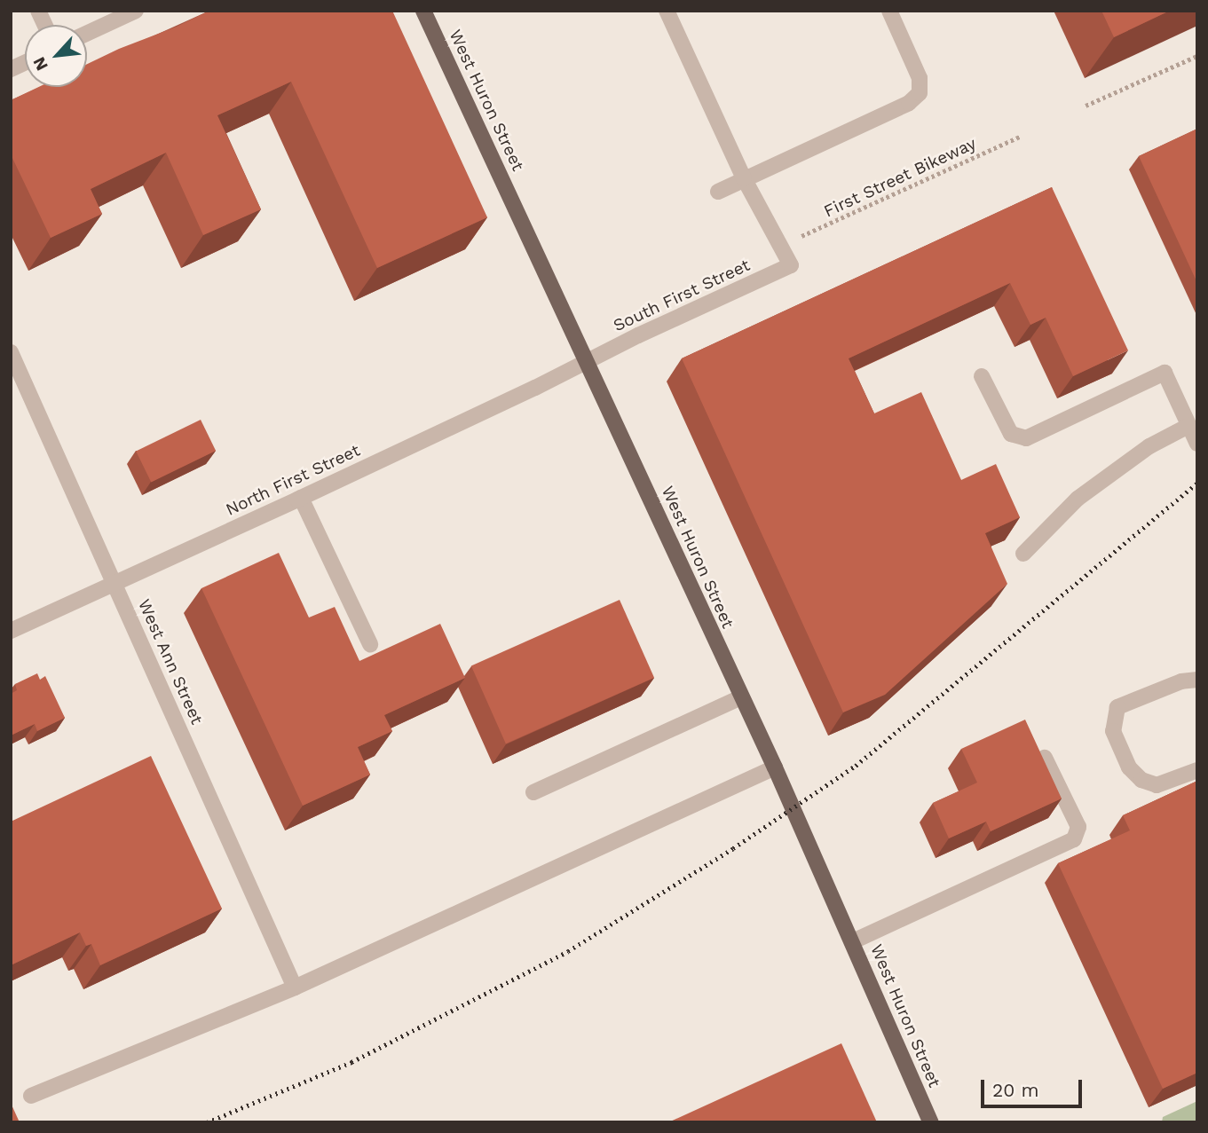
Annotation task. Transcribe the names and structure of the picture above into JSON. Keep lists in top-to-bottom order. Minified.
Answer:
{"streets":{"main road":["West Huron Street"],"street":["South First Street","North First Street","West Ann Street"],"path":["First Street Bikeway"]},"crossings":[["West Huron Street","South First Street"],["West Huron Street","North First Street"],["South First Street","North First Street"],["North First Street","West Ann Street"]],"scale_bar":"20 m","north":"bottom left"}
